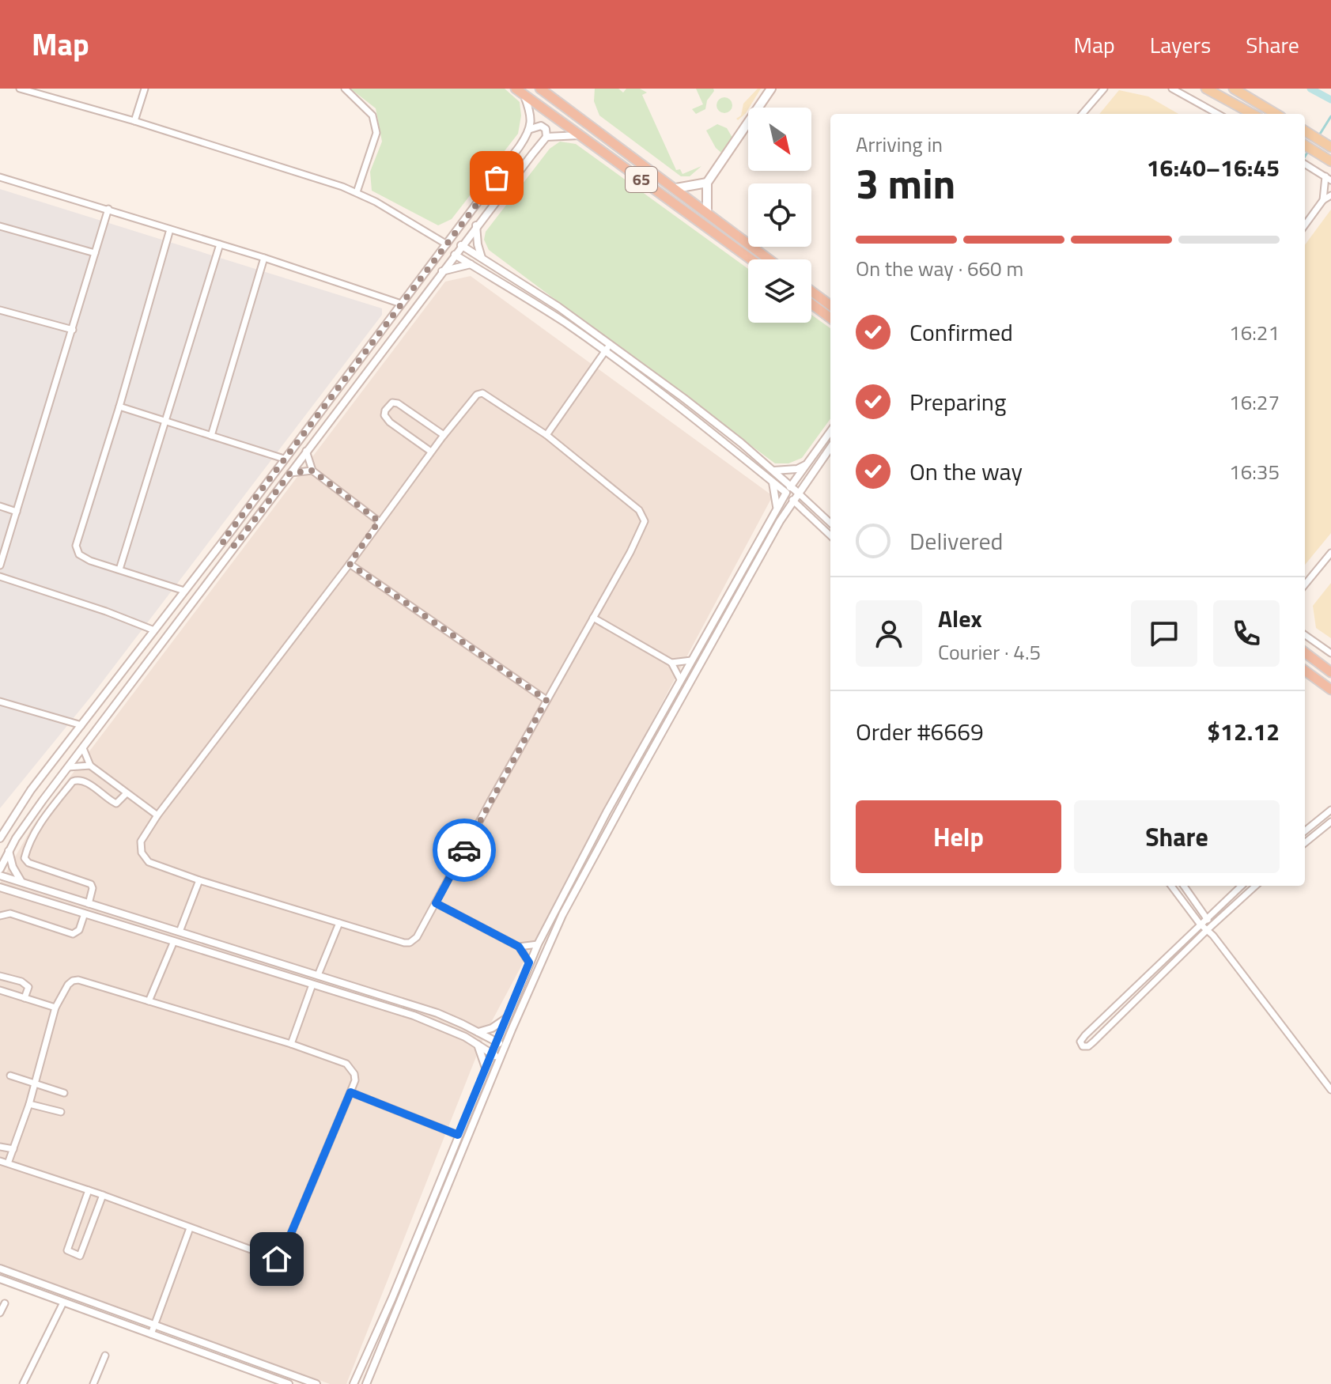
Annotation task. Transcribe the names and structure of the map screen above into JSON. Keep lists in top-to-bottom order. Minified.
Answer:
{"streets":{"highway":["65"]},"north":"bottom right","page":{"header":"Map","nav":["Map","Layers","Share"],"heading":["3 min","Arriving in","16:40–16:45"],"panel":["Alex","Courier · 4.5","Order #6669","$12.12"],"bar":"On the way · 660 m","list":[["Confirmed","16:21"],["Preparing","16:27"],["On the way","16:35"],"Delivered"],"buttons":["Help","Share"]}}
